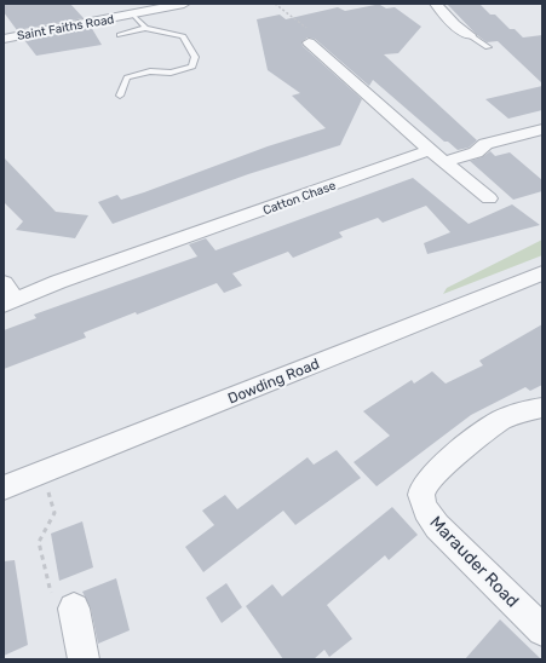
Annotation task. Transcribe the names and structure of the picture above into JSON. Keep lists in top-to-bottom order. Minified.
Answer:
{"streets":{"street":["Saint Faiths Road","Catton Chase","Dowding Road","Marauder Road"]}}
